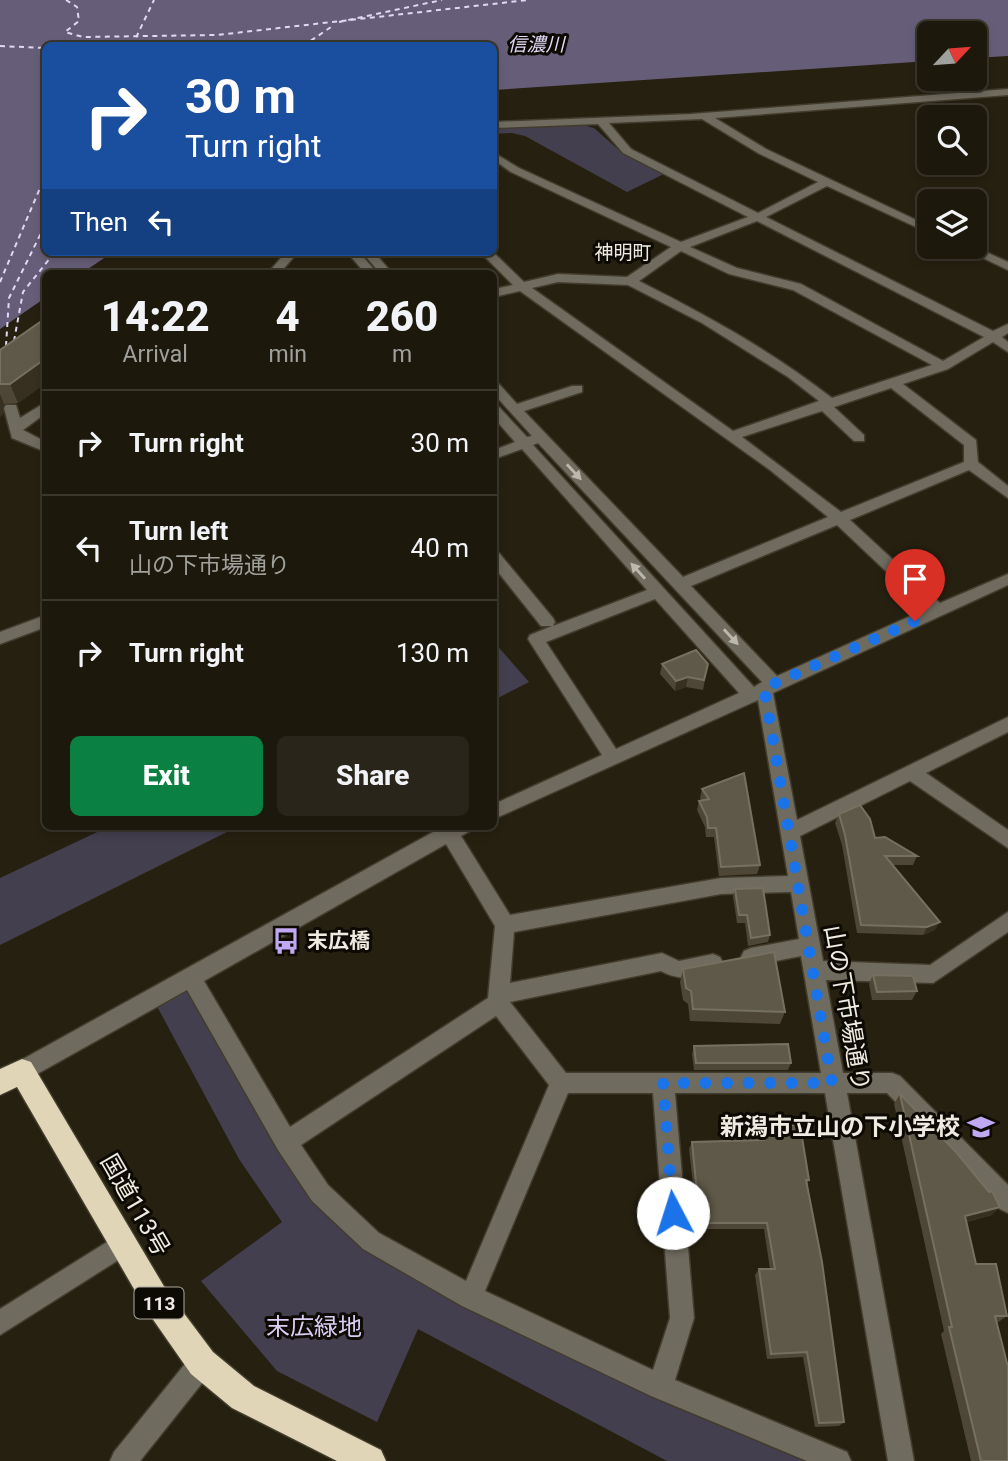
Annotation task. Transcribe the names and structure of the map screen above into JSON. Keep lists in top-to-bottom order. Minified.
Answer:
{"streets":{"highway":["国道113号","113"],"street":["山の下市場通り"]},"districts":["神明町"],"water":["信濃川"],"parks":["末広緑地"],"places":{"bus stop":["末広橋"],"school or university":["新潟市立山の下小学校"]},"north":"top right","page":{"turn":["30 m","Turn right"],"then":"Then","eta":["14:22","Arrival","4","min","260","m"],"list":[{"name":"Turn right","value":"30 m"},{"name":"Turn left","note":"山の下市場通り","value":"40 m"},{"name":"Turn right","value":"130 m"}],"buttons":["Exit","Share"]}}
